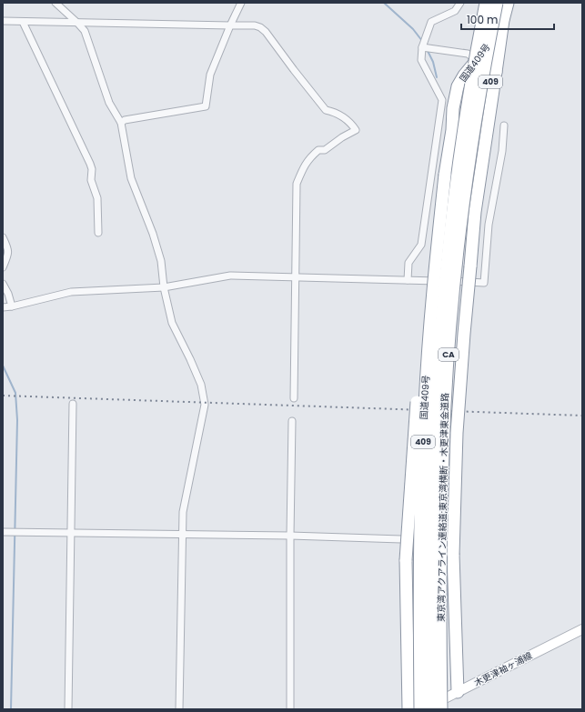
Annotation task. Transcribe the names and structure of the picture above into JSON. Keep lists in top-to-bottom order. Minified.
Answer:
{"streets":{"highway":["国道409号","409","CA","東京湾アクアライン連絡道;東京湾横断・木更津東金道路"],"main road":["木更津袖ヶ浦線"]},"crossings":[["国道409号","木更津袖ヶ浦線"]],"scale_bar":"100 m"}
